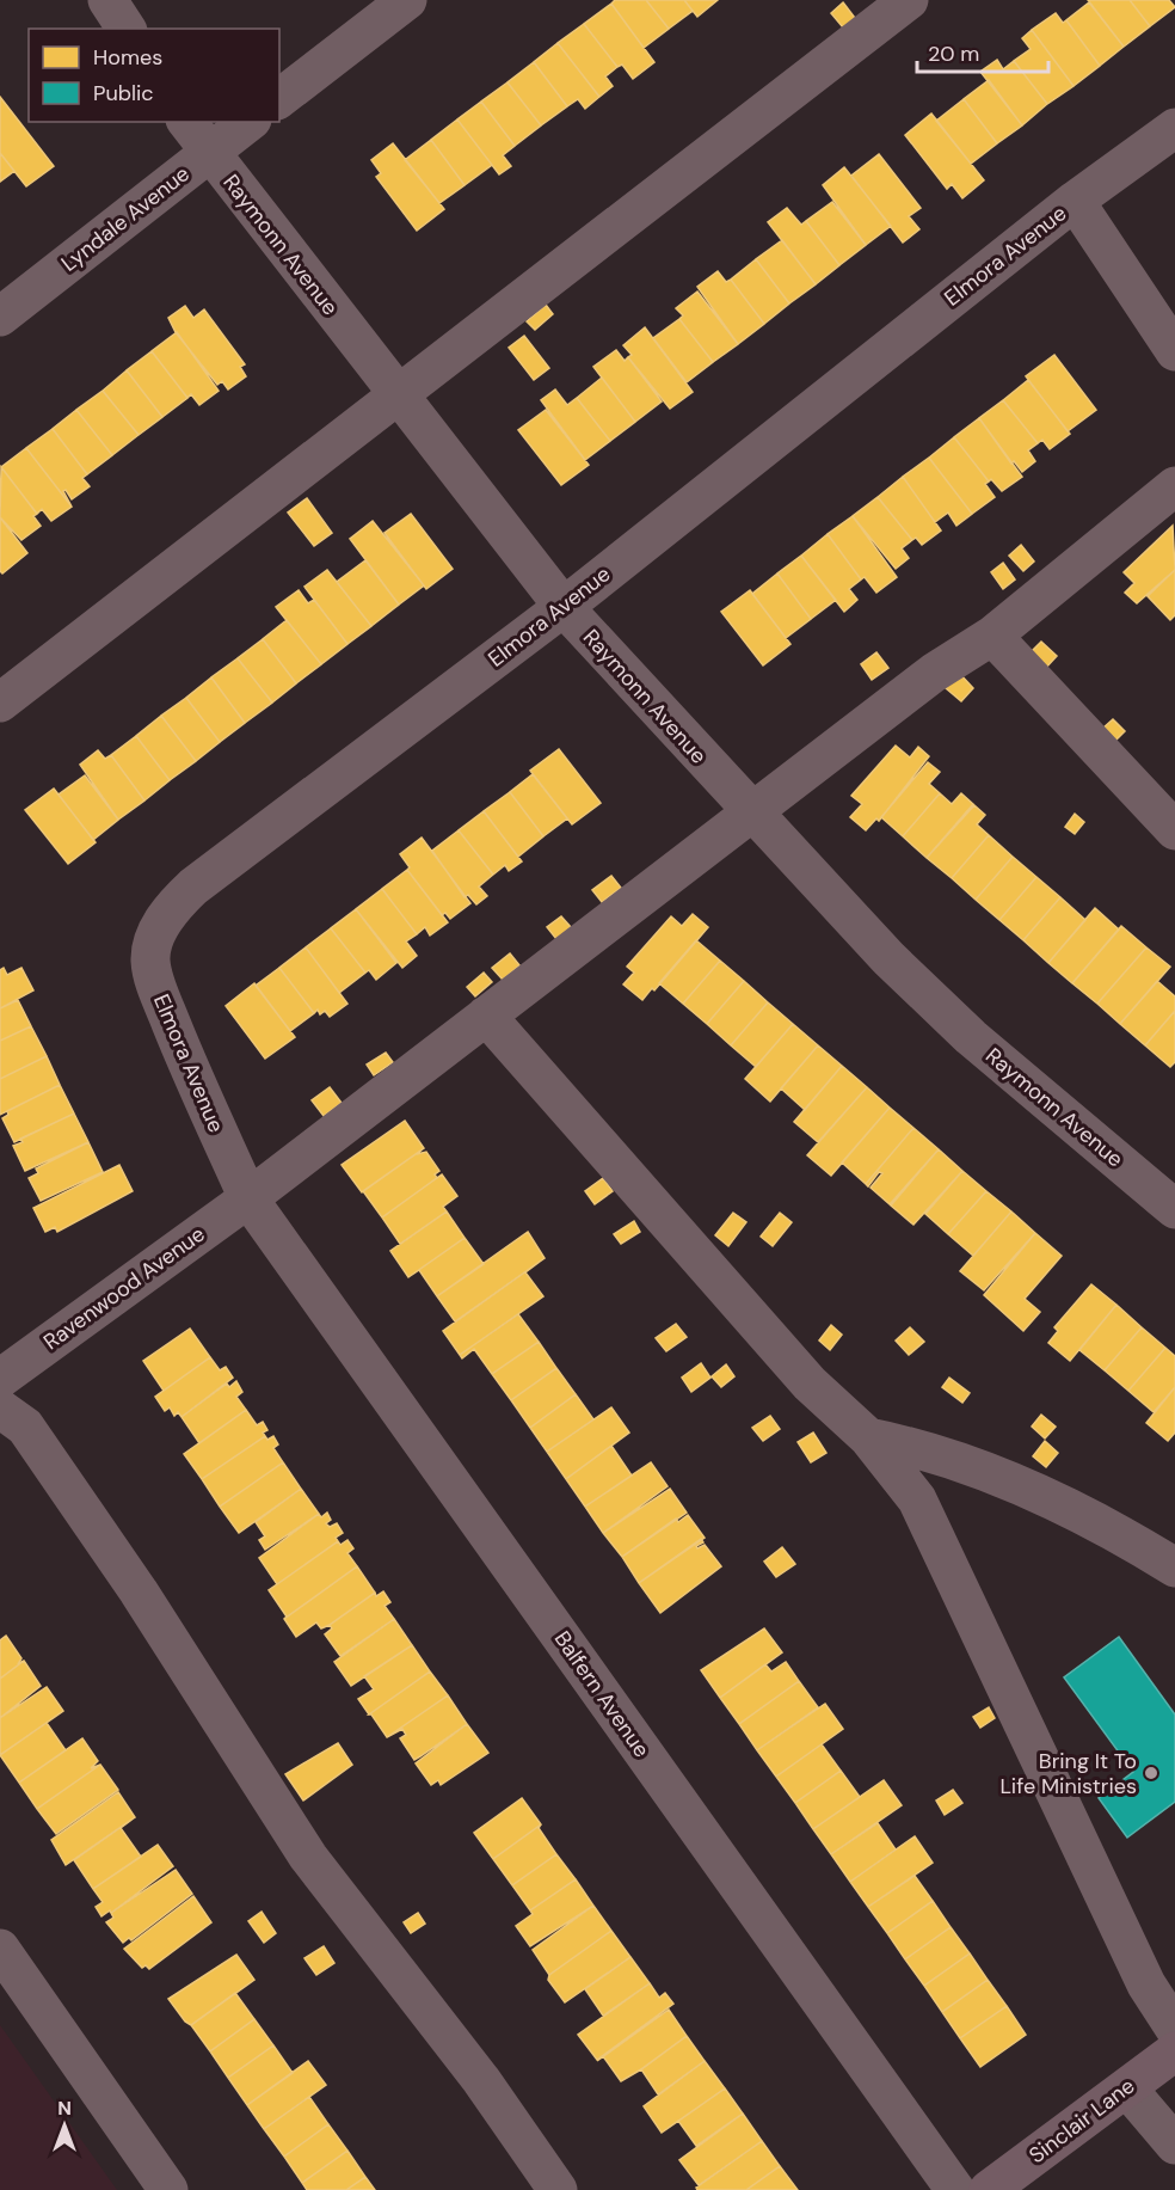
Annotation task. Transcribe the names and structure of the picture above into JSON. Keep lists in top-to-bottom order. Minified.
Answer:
{"streets":{"main road":["Sinclair Lane"],"street":["Lyndale Avenue","Raymonn Avenue","Elmora Avenue","Ravenwood Avenue","Balfern Avenue"]},"crossings":[["Lyndale Avenue","Raymonn Avenue"],["Raymonn Avenue","Elmora Avenue"],["Raymonn Avenue","Ravenwood Avenue"],["Elmora Avenue","Ravenwood Avenue"],["Elmora Avenue","Balfern Avenue"],["Ravenwood Avenue","Balfern Avenue"]],"places":["Bring It To Life Ministries"],"legend":["Homes","Public"],"scale_bar":"20 m","north":"top"}
